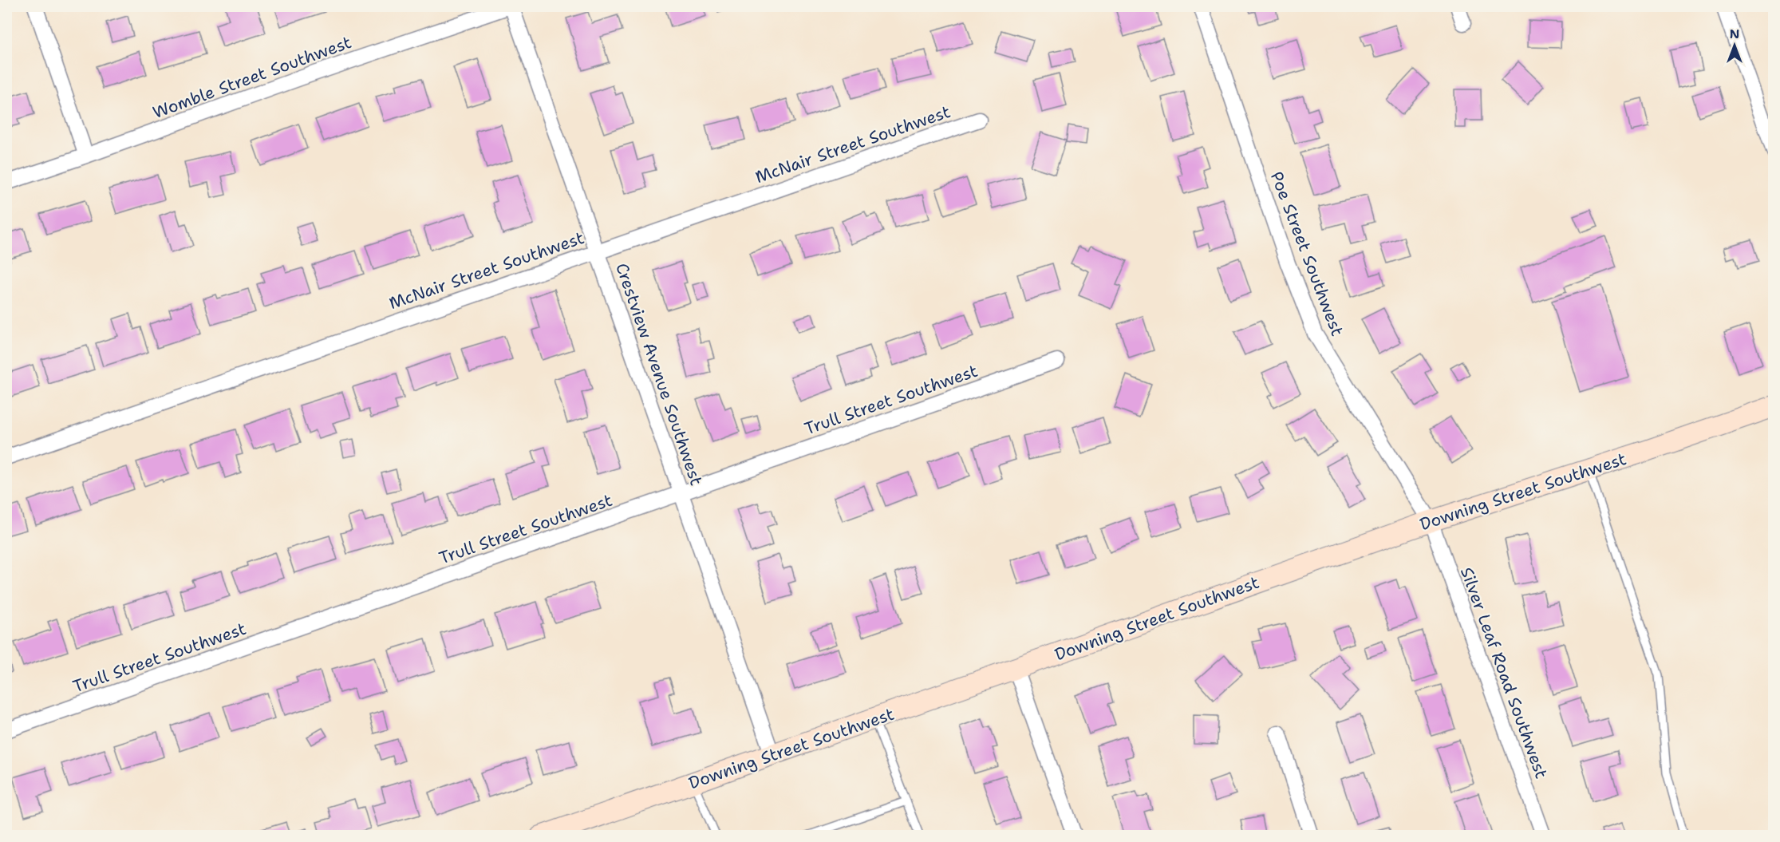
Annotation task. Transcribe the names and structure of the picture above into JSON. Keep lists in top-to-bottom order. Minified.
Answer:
{"streets":{"street":["Womble Street Southwest","McNair Street Southwest","Poe Street Southwest","Crestview Avenue Southwest","Trull Street Southwest","Downing Street Southwest","Silver Leaf Road Southwest"]},"crossings":[["Womble Street Southwest","Crestview Avenue Southwest"],["McNair Street Southwest","Crestview Avenue Southwest"],["Poe Street Southwest","Downing Street Southwest"],["Poe Street Southwest","Silver Leaf Road Southwest"],["Crestview Avenue Southwest","Trull Street Southwest"],["Crestview Avenue Southwest","Downing Street Southwest"],["Downing Street Southwest","Silver Leaf Road Southwest"]],"north":"top"}
